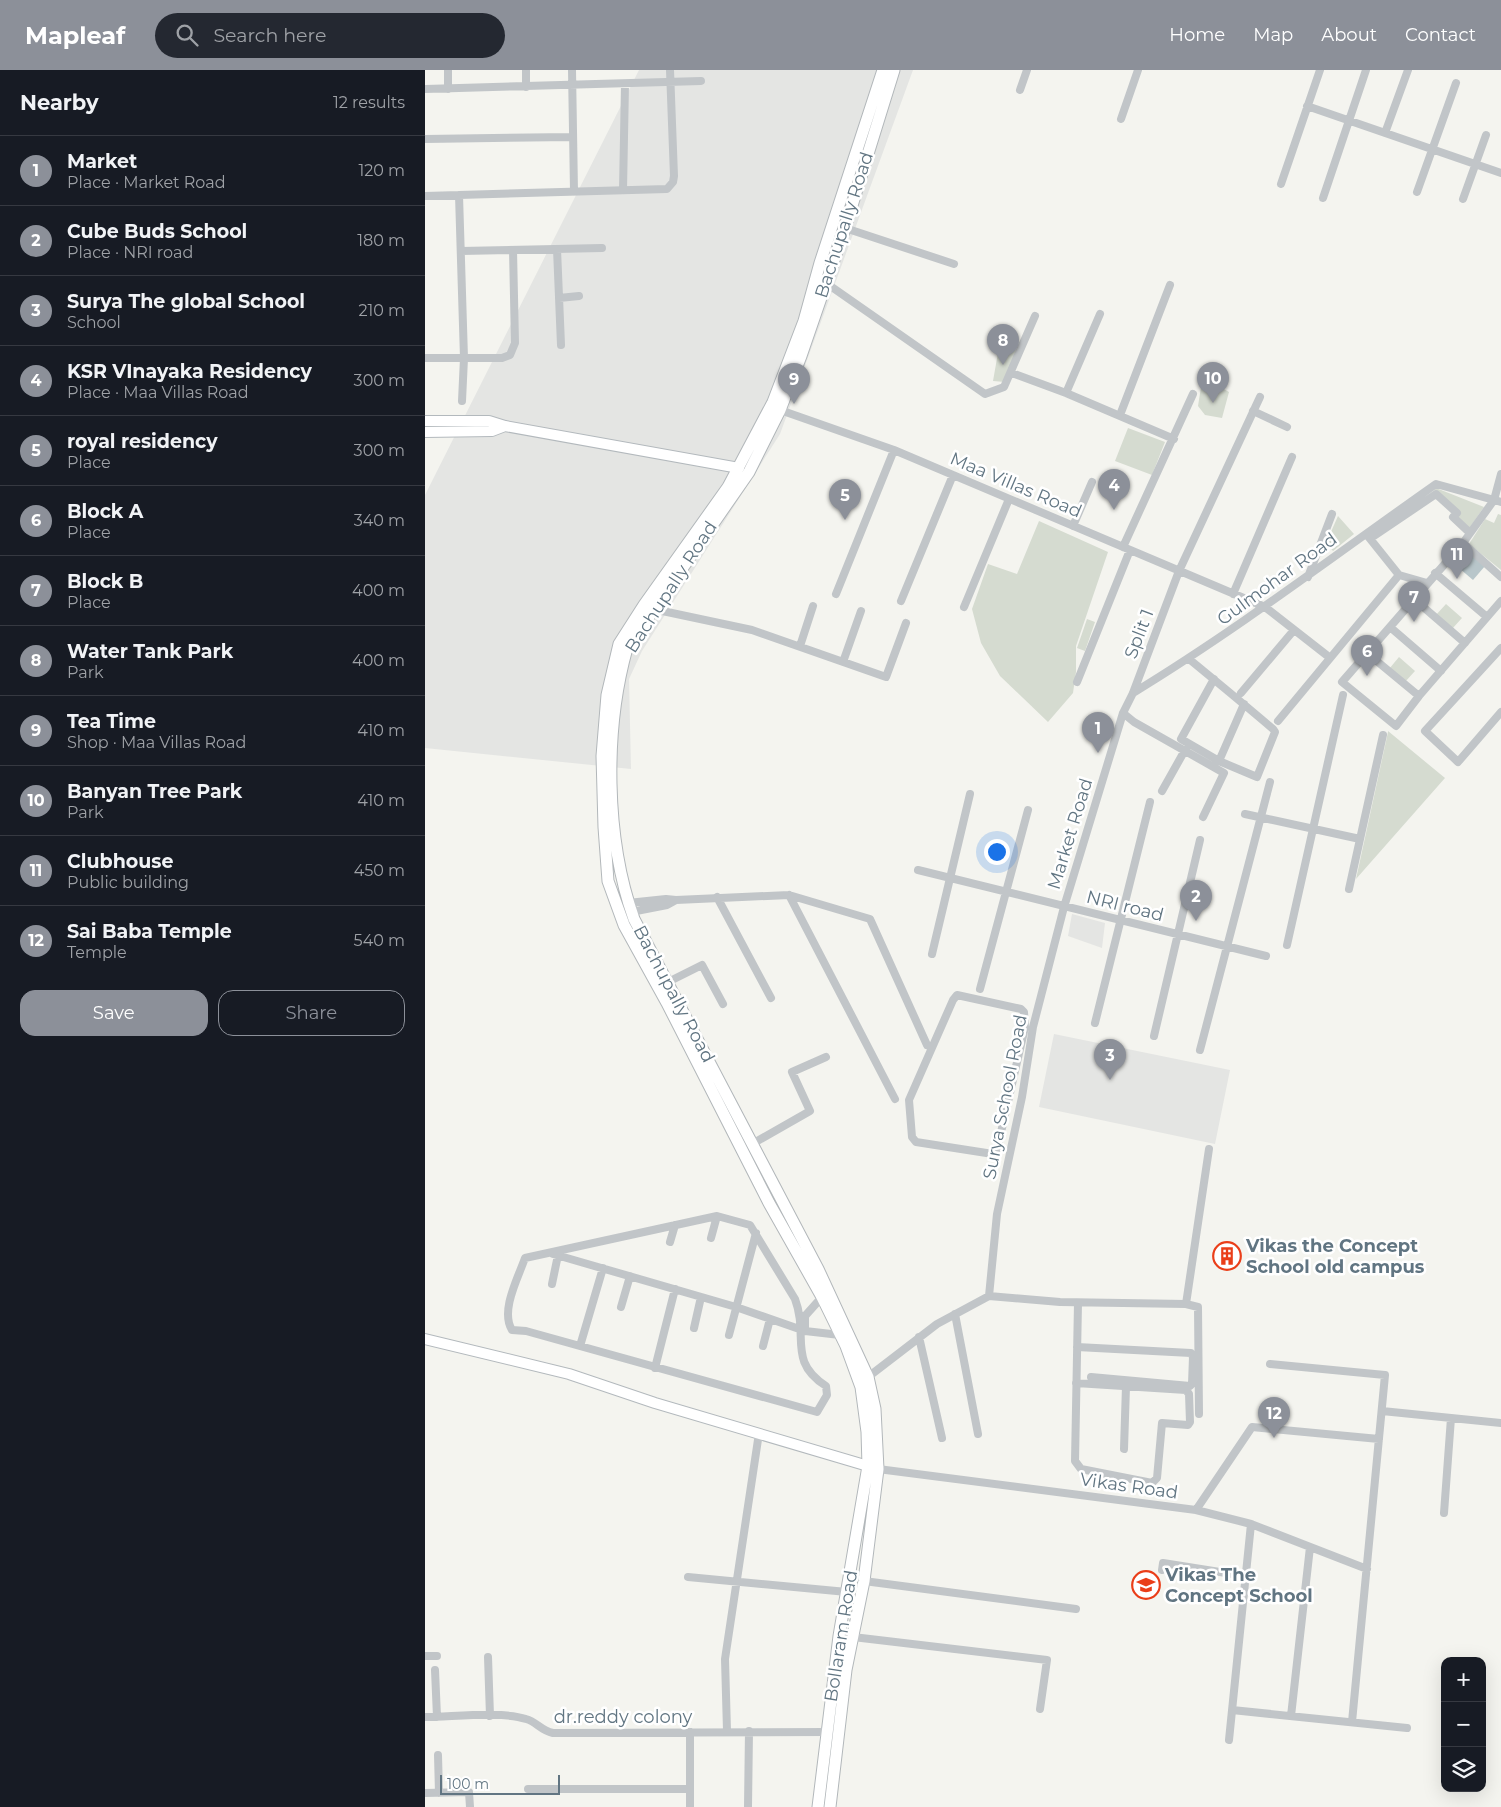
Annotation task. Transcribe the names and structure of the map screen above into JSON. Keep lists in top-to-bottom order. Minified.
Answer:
{"streets":{"main road":["Bachupally Road","Bollaram Road"],"street":["Maa Villas Road","Gulmohar Road","Split 1","Market Road","NRI road","Surya School Road","Vikas Road","dr.reddy colony"]},"crossings":[["Bachupally Road","Maa Villas Road"],["Bachupally Road","Vikas Road"],["Bachupally Road","Bollaram Road"],["Maa Villas Road","Gulmohar Road"],["Maa Villas Road","Split 1"],["Gulmohar Road","Split 1"],["Split 1","Market Road"],["Market Road","NRI road"],["Market Road","Surya School Road"],["NRI road","Surya School Road"],["Vikas Road","Bollaram Road"],["Bollaram Road","dr.reddy colony"]],"places":{"building":["Vikas the Concept School old campus"],"school or university":["Vikas The Concept School"]},"scale_bar":"100 m","page":{"header":"Mapleaf","search":"Search here","nav":["Home","Map","About","Contact"],"heading":["Nearby","12 results"],"list":[{"mark":"1","name":"Market","note":"Place · Market Road","value":"120 m"},{"mark":"2","name":"Cube Buds School","note":"Place · NRI road","value":"180 m"},{"mark":"3","name":"Surya The global School","note":"School","value":"210 m"},{"mark":"4","name":"KSR VInayaka Residency","note":"Place · Maa Villas Road","value":"300 m"},{"mark":"5","name":"royal residency","note":"Place","value":"300 m"},{"mark":"6","name":"Block A","note":"Place","value":"340 m"},{"mark":"7","name":"Block B","note":"Place","value":"400 m"},{"mark":"8","name":"Water Tank Park","note":"Park","value":"400 m"},{"mark":"9","name":"Tea Time","note":"Shop · Maa Villas Road","value":"410 m"},{"mark":"10","name":"Banyan Tree Park","note":"Park","value":"410 m"},{"mark":"11","name":"Clubhouse","note":"Public building","value":"450 m"},{"mark":"12","name":"Sai Baba Temple","note":"Temple","value":"540 m"}],"pins":["8","10","9","4","5","11","7","6","1","2","3","12"],"buttons":["Save","Share"],"map_buttons":["+","−"],"scale":"100 m"}}
